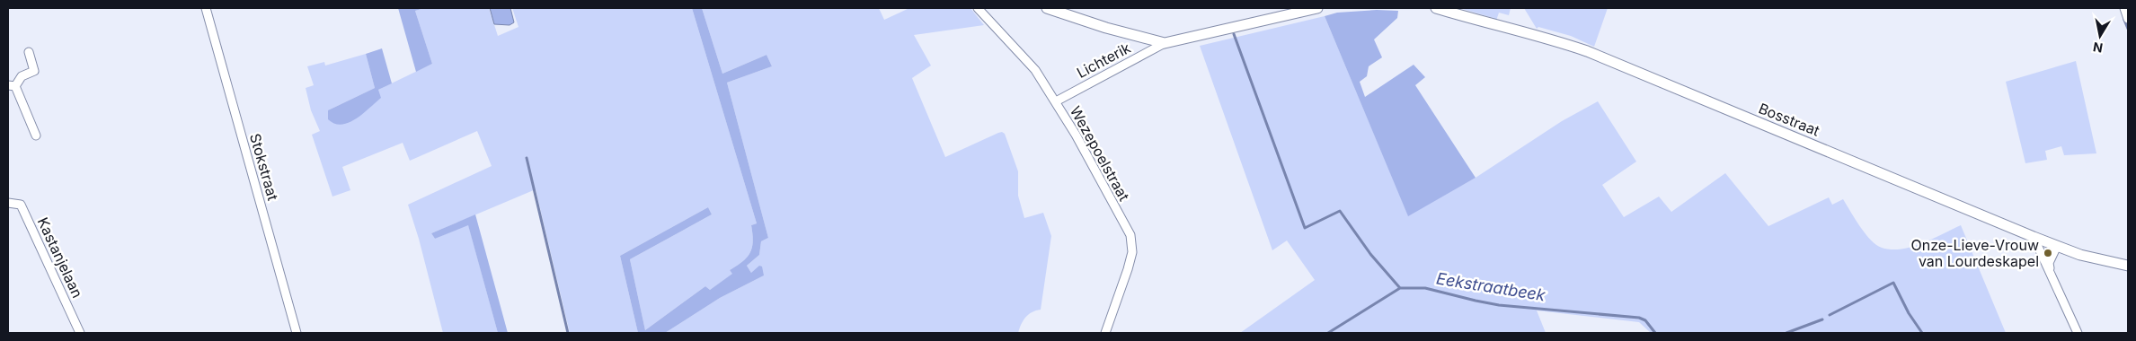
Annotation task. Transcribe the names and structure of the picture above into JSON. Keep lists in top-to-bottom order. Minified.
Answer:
{"streets":{"street":["Lichterik","Bosstraat","Wezepoelstraat","Stokstraat","Kastanjelaan"]},"crossings":[["Lichterik","Wezepoelstraat"]],"water":["Eekstraatbeek"],"places":["Onze-Lieve-Vrouw van Lourdeskapel"],"north":"bottom"}
